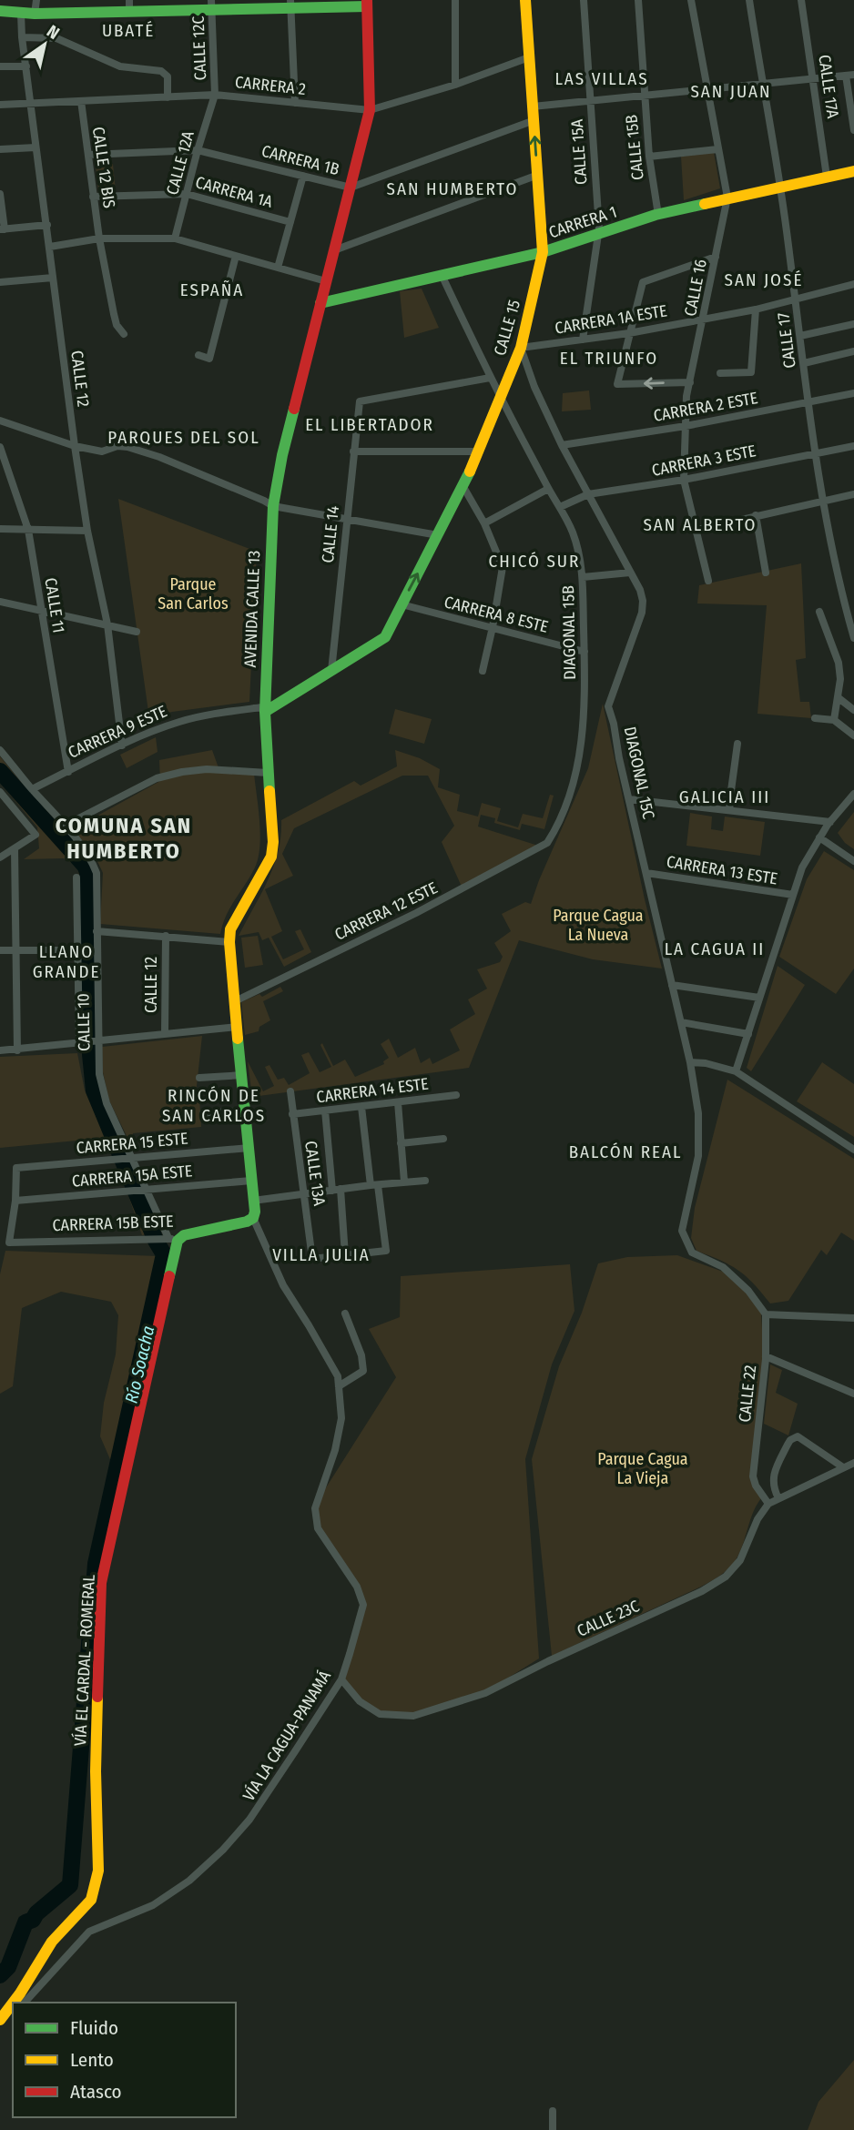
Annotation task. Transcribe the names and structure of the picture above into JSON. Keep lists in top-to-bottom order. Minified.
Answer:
{"streets":{"main road":["CARRERA 1","CALLE 15","AVENIDA CALLE 13","CARRERA 15B ESTE","VÍA EL CARDAL - ROMERAL"],"street":["CALLE 12C","CARRERA 2","CALLE 17A","CALLE 15B","CALLE 15A","CARRERA 1B","CALLE 12A","CALLE 12 BIS","CARRERA 1A","CALLE 16","CARRERA 1A ESTE","CALLE 17","CALLE 12","CARRERA 2 ESTE","CARRERA 3 ESTE","CALLE 14","CALLE 11","CARRERA 8 ESTE","DIAGONAL 15B","CARRERA 9 ESTE","DIAGONAL 15C","CARRERA 13 ESTE","CARRERA 12 ESTE","CALLE 10","CARRERA 14 ESTE","CARRERA 15 ESTE","CALLE 13A","CARRERA 15A ESTE","CALLE 22","CALLE 23C","VÍA LA CAGUA-PANAMÁ"]},"crossings":[["CALLE 12C","CARRERA 2"],["CALLE 12C","CALLE 12A"],["CARRERA 2","CALLE 12A"],["CARRERA 2","CALLE 12 BIS"],["CARRERA 2","CALLE 15"],["CARRERA 2","CALLE 12"],["CARRERA 2","AVENIDA CALLE 13"],["CALLE 17A","CARRERA 1"],["CALLE 15B","CARRERA 1"],["CALLE 15A","CARRERA 1"],["CALLE 15A","CARRERA 1A ESTE"],["CARRERA 1B","CALLE 12A"],["CARRERA 1B","CALLE 12 BIS"],["CARRERA 1B","CALLE 15"],["CARRERA 1B","AVENIDA CALLE 13"],["CALLE 12A","CARRERA 1A"],["CALLE 12 BIS","CARRERA 1A"],["CARRERA 1","CALLE 16"],["CARRERA 1","CALLE 15"],["CARRERA 1","CALLE 17"],["CARRERA 1","AVENIDA CALLE 13"],["CARRERA 1","DIAGONAL 15B"],["CALLE 16","CARRERA 1A ESTE"],["CALLE 16","CARRERA 2 ESTE"],["CALLE 16","CARRERA 3 ESTE"],["CARRERA 1A ESTE","CALLE 15"],["CARRERA 1A ESTE","CALLE 17"],["CARRERA 1A ESTE","DIAGONAL 15C"],["CALLE 15","CALLE 14"],["CALLE 15","CARRERA 8 ESTE"],["CALLE 15","DIAGONAL 15B"],["CALLE 15","DIAGONAL 15C"],["CALLE 17","CARRERA 2 ESTE"],["CALLE 17","CARRERA 3 ESTE"],["CALLE 12","CARRERA 9 ESTE"],["CARRERA 2 ESTE","DIAGONAL 15C"],["CARRERA 3 ESTE","DIAGONAL 15B"],["CARRERA 3 ESTE","DIAGONAL 15C"],["CALLE 14","DIAGONAL 15B"],["CALLE 11","CARRERA 9 ESTE"],["AVENIDA CALLE 13","CARRERA 9 ESTE"],["AVENIDA CALLE 13","CARRERA 12 ESTE"],["AVENIDA CALLE 13","CARRERA 15 ESTE"],["AVENIDA CALLE 13","CARRERA 15A ESTE"],["AVENIDA CALLE 13","CARRERA 15B ESTE"],["AVENIDA CALLE 13","VÍA LA CAGUA-PANAMÁ"],["CARRERA 8 ESTE","DIAGONAL 15B"],["DIAGONAL 15B","CARRERA 12 ESTE"],["CARRERA 9 ESTE","CALLE 10"],["DIAGONAL 15C","CARRERA 13 ESTE"],["DIAGONAL 15C","CALLE 22"],["CALLE 10","CARRERA 15 ESTE"],["CALLE 10","CARRERA 15A ESTE"],["CALLE 10","CARRERA 15B ESTE"],["CALLE 10","VÍA EL CARDAL - ROMERAL"],["CARRERA 14 ESTE","CALLE 13A"],["CARRERA 15 ESTE","CARRERA 15A ESTE"],["CARRERA 15 ESTE","CARRERA 15B ESTE"],["CARRERA 15A ESTE","CARRERA 15B ESTE"],["CARRERA 15B ESTE","VÍA EL CARDAL - ROMERAL"],["CARRERA 15B ESTE","VÍA LA CAGUA-PANAMÁ"],["CALLE 22","CALLE 23C"],["CALLE 23C","VÍA LA CAGUA-PANAMÁ"]],"districts":["UBATÉ","LAS VILLAS","SAN JUAN","SAN HUMBERTO","SAN JOSÉ","ESPAÑA","EL TRIUNFO","EL LIBERTADOR","PARQUES DEL SOL","SAN ALBERTO","CHICÓ SUR","GALICIA III","COMUNA SAN HUMBERTO","LA CAGUA II","LLANO GRANDE","RINCÓN DE SAN CARLOS","BALCÓN REAL","VILLA JULIA"],"water":["Río Soacha"],"parks":["Parque San Carlos","Parque Cagua La Nueva","Parque Cagua La Vieja"],"legend":["Fluido","Lento","Atasco"],"north":"top right"}
